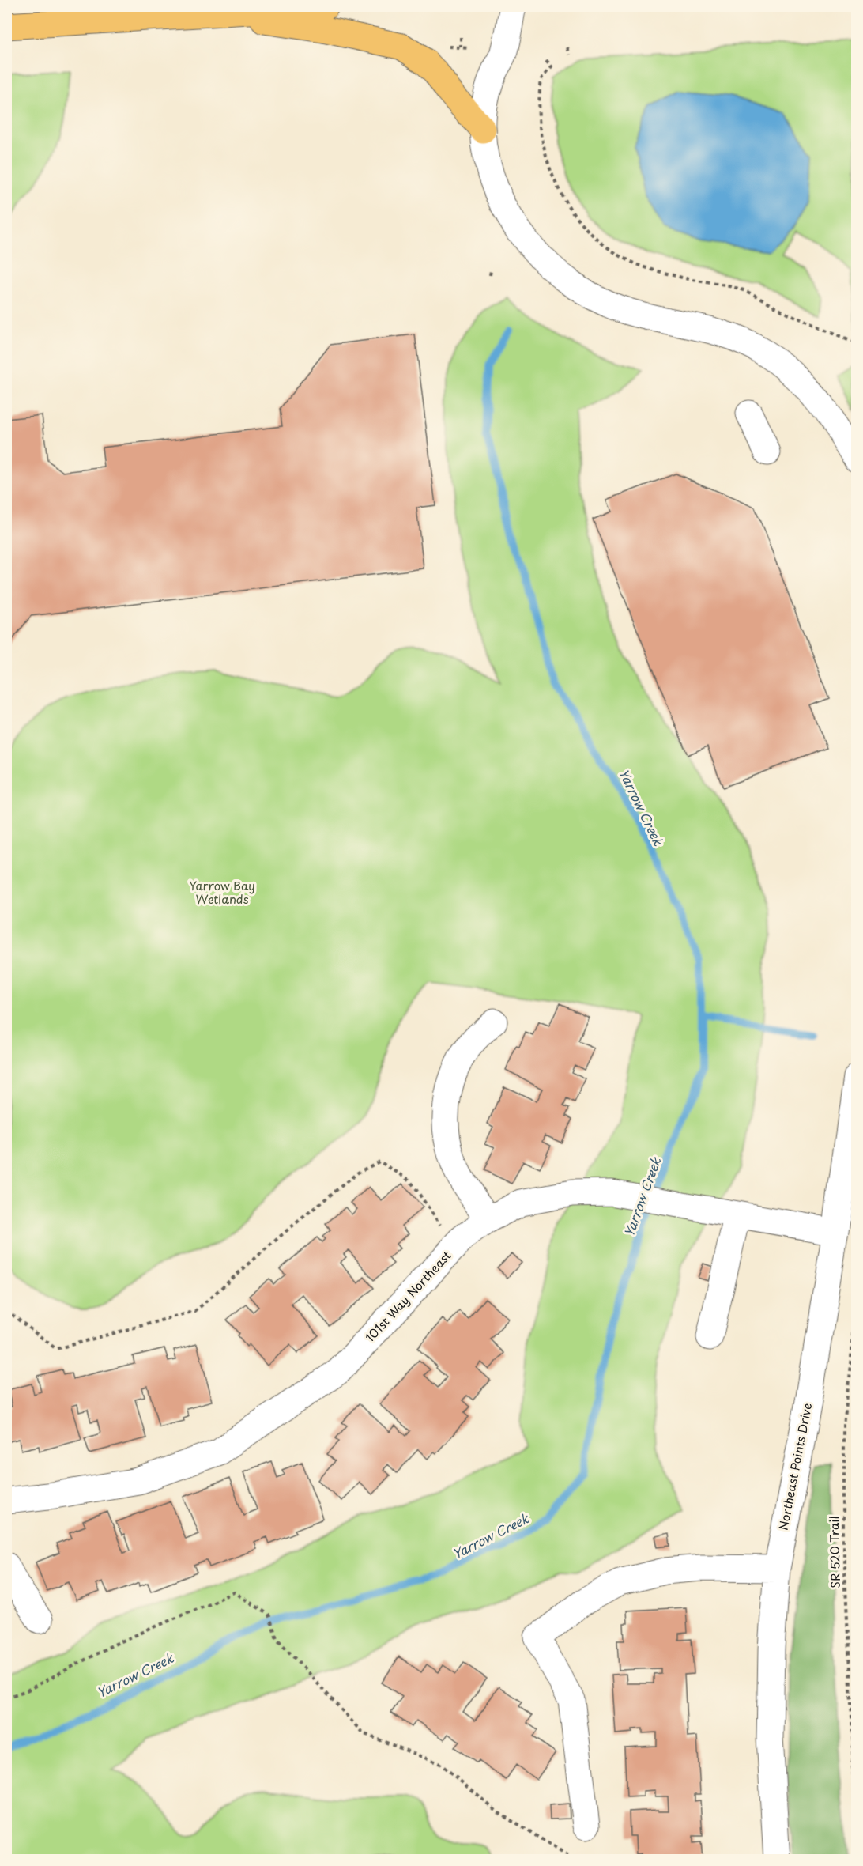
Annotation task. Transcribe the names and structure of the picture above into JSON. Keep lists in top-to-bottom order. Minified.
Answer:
{"streets":{"street":["101st Way Northeast","Northeast Points Drive"],"path":["SR 520 Trail"]},"crossings":[["101st Way Northeast","Northeast Points Drive"]],"water":["Yarrow Creek"],"parks":["Yarrow Bay Wetlands"]}
